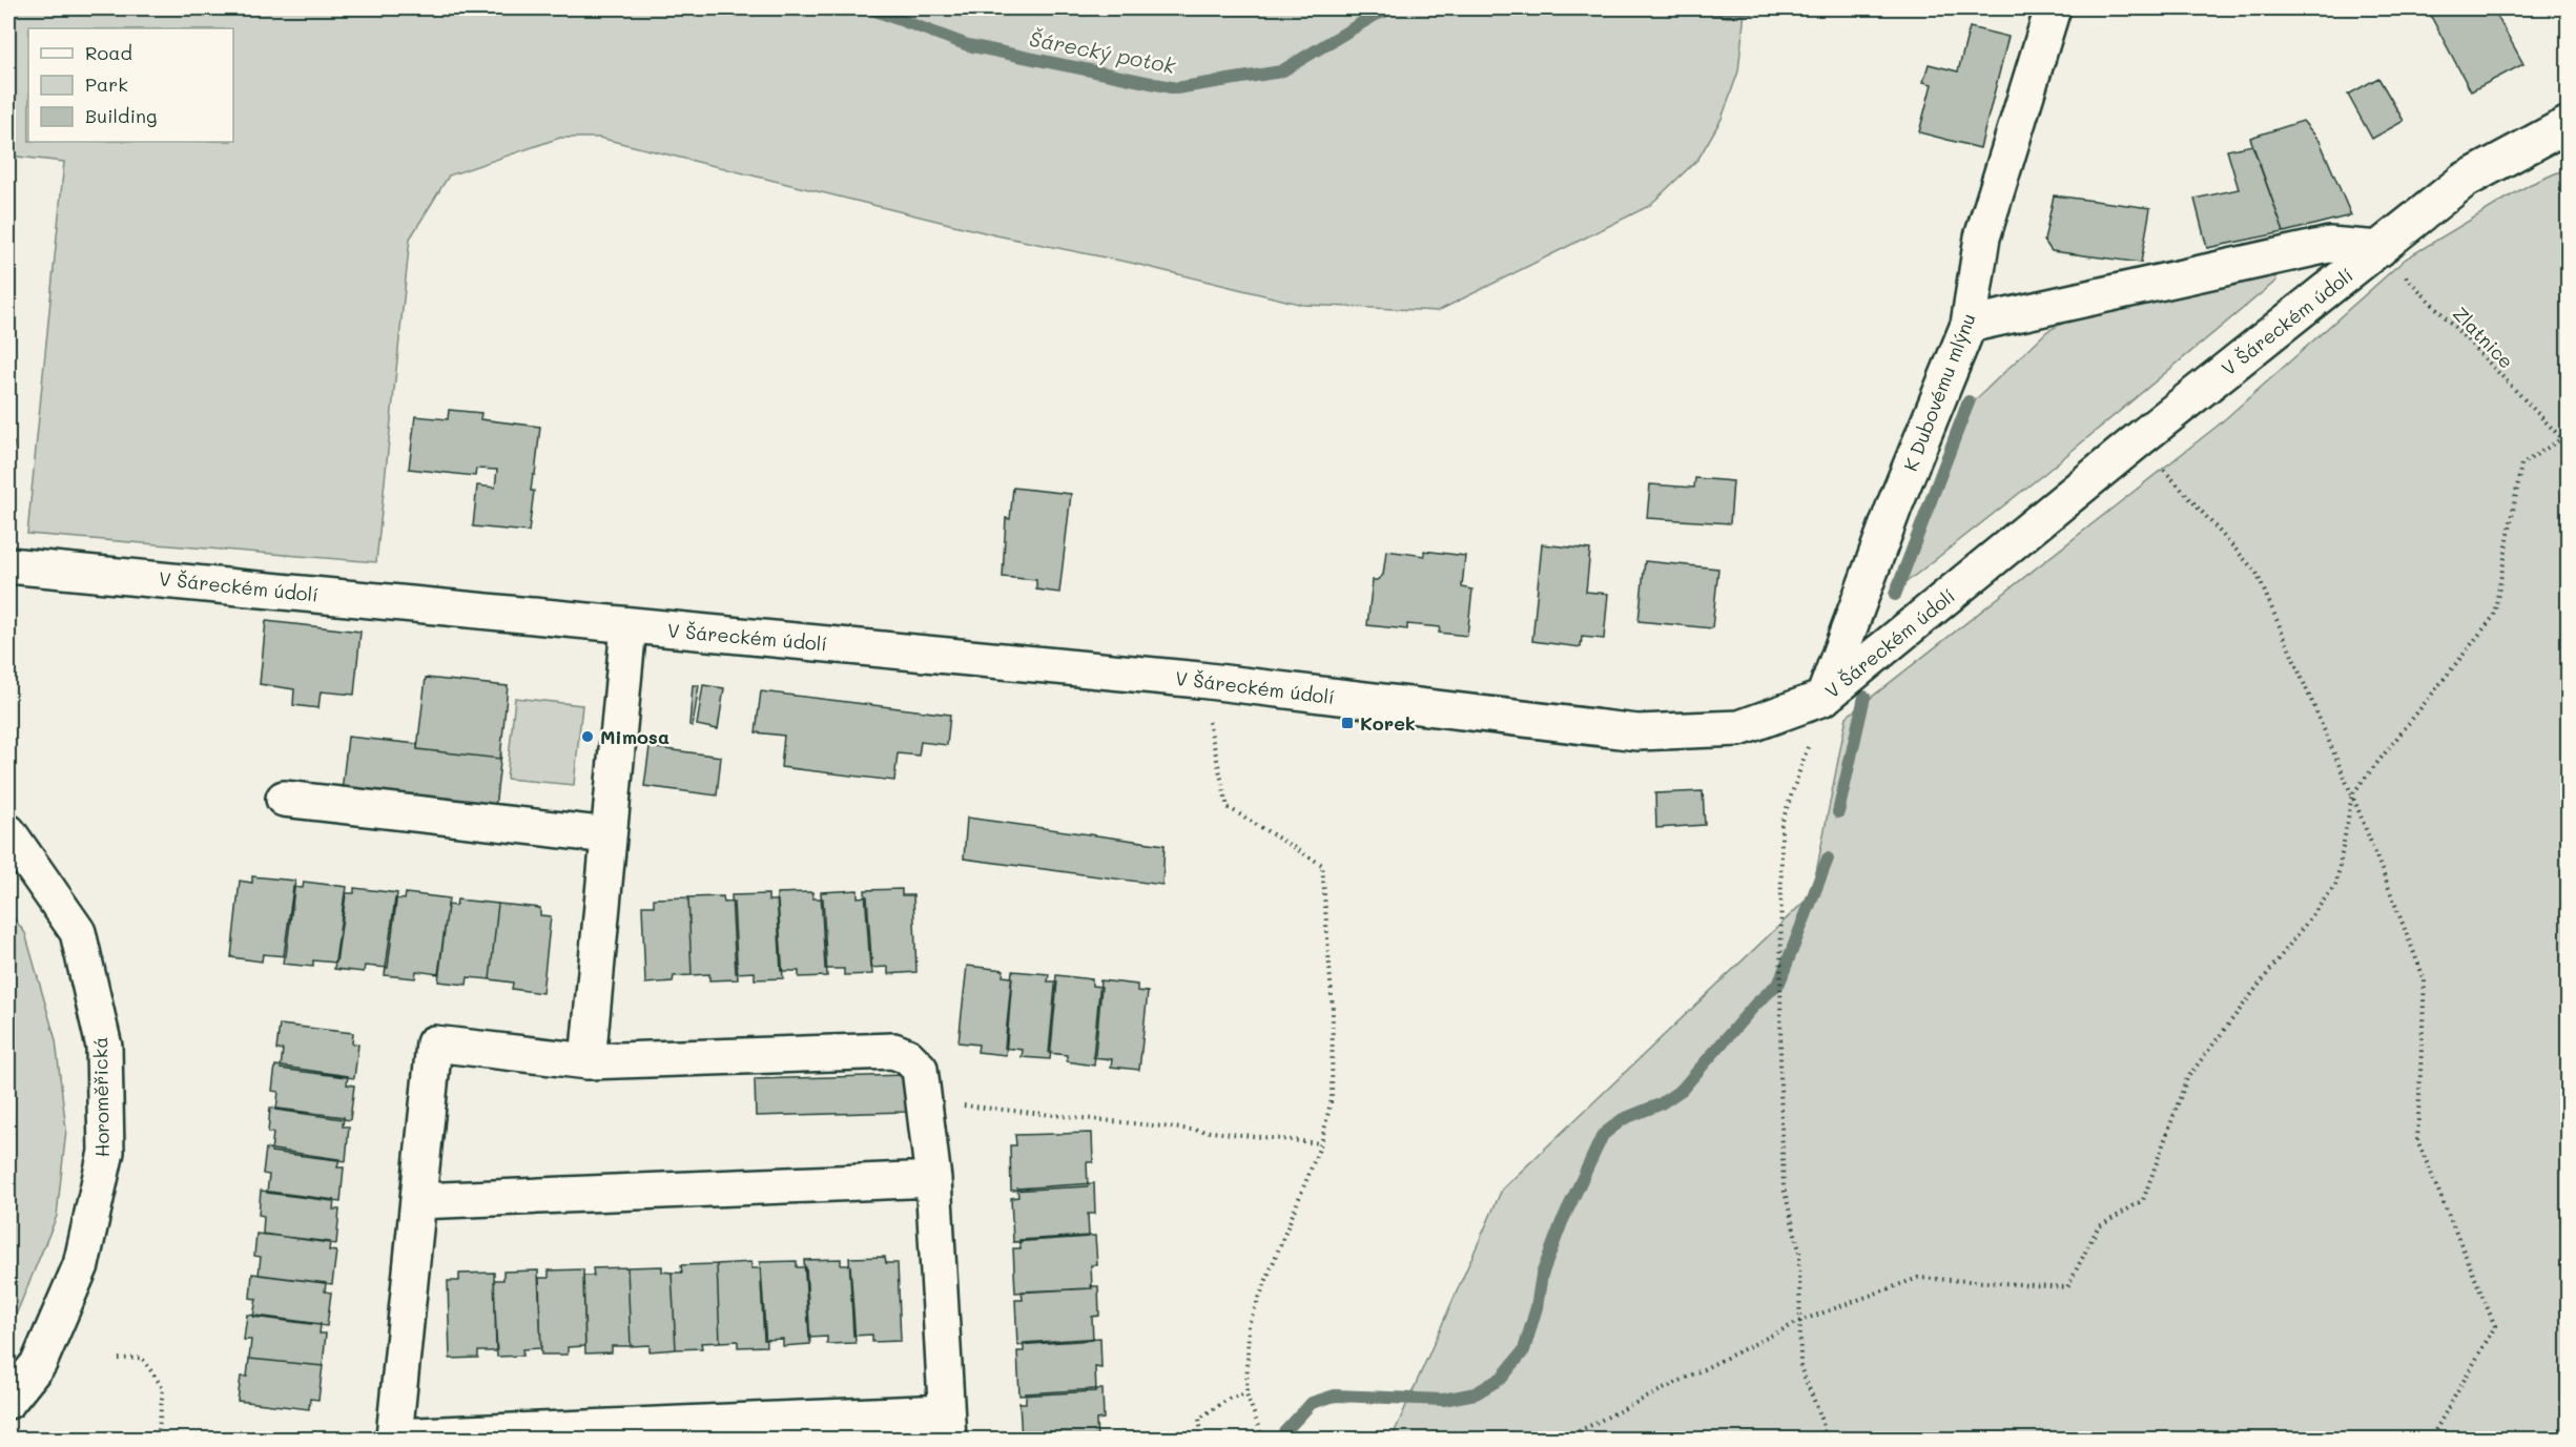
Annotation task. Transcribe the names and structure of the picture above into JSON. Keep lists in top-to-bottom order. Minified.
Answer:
{"streets":{"street":["V Šáreckém údolí","K Dubovému mlýnu","Horoměřická"],"path":["Zlatnice"]},"crossings":[["V Šáreckém údolí","Zlatnice"],["V Šáreckém údolí","K Dubovému mlýnu"]],"water":["Šárecký potok"],"places":{"transit":["Korek"],"other":["Mimosa"]},"legend":["Road","Park","Building"]}
